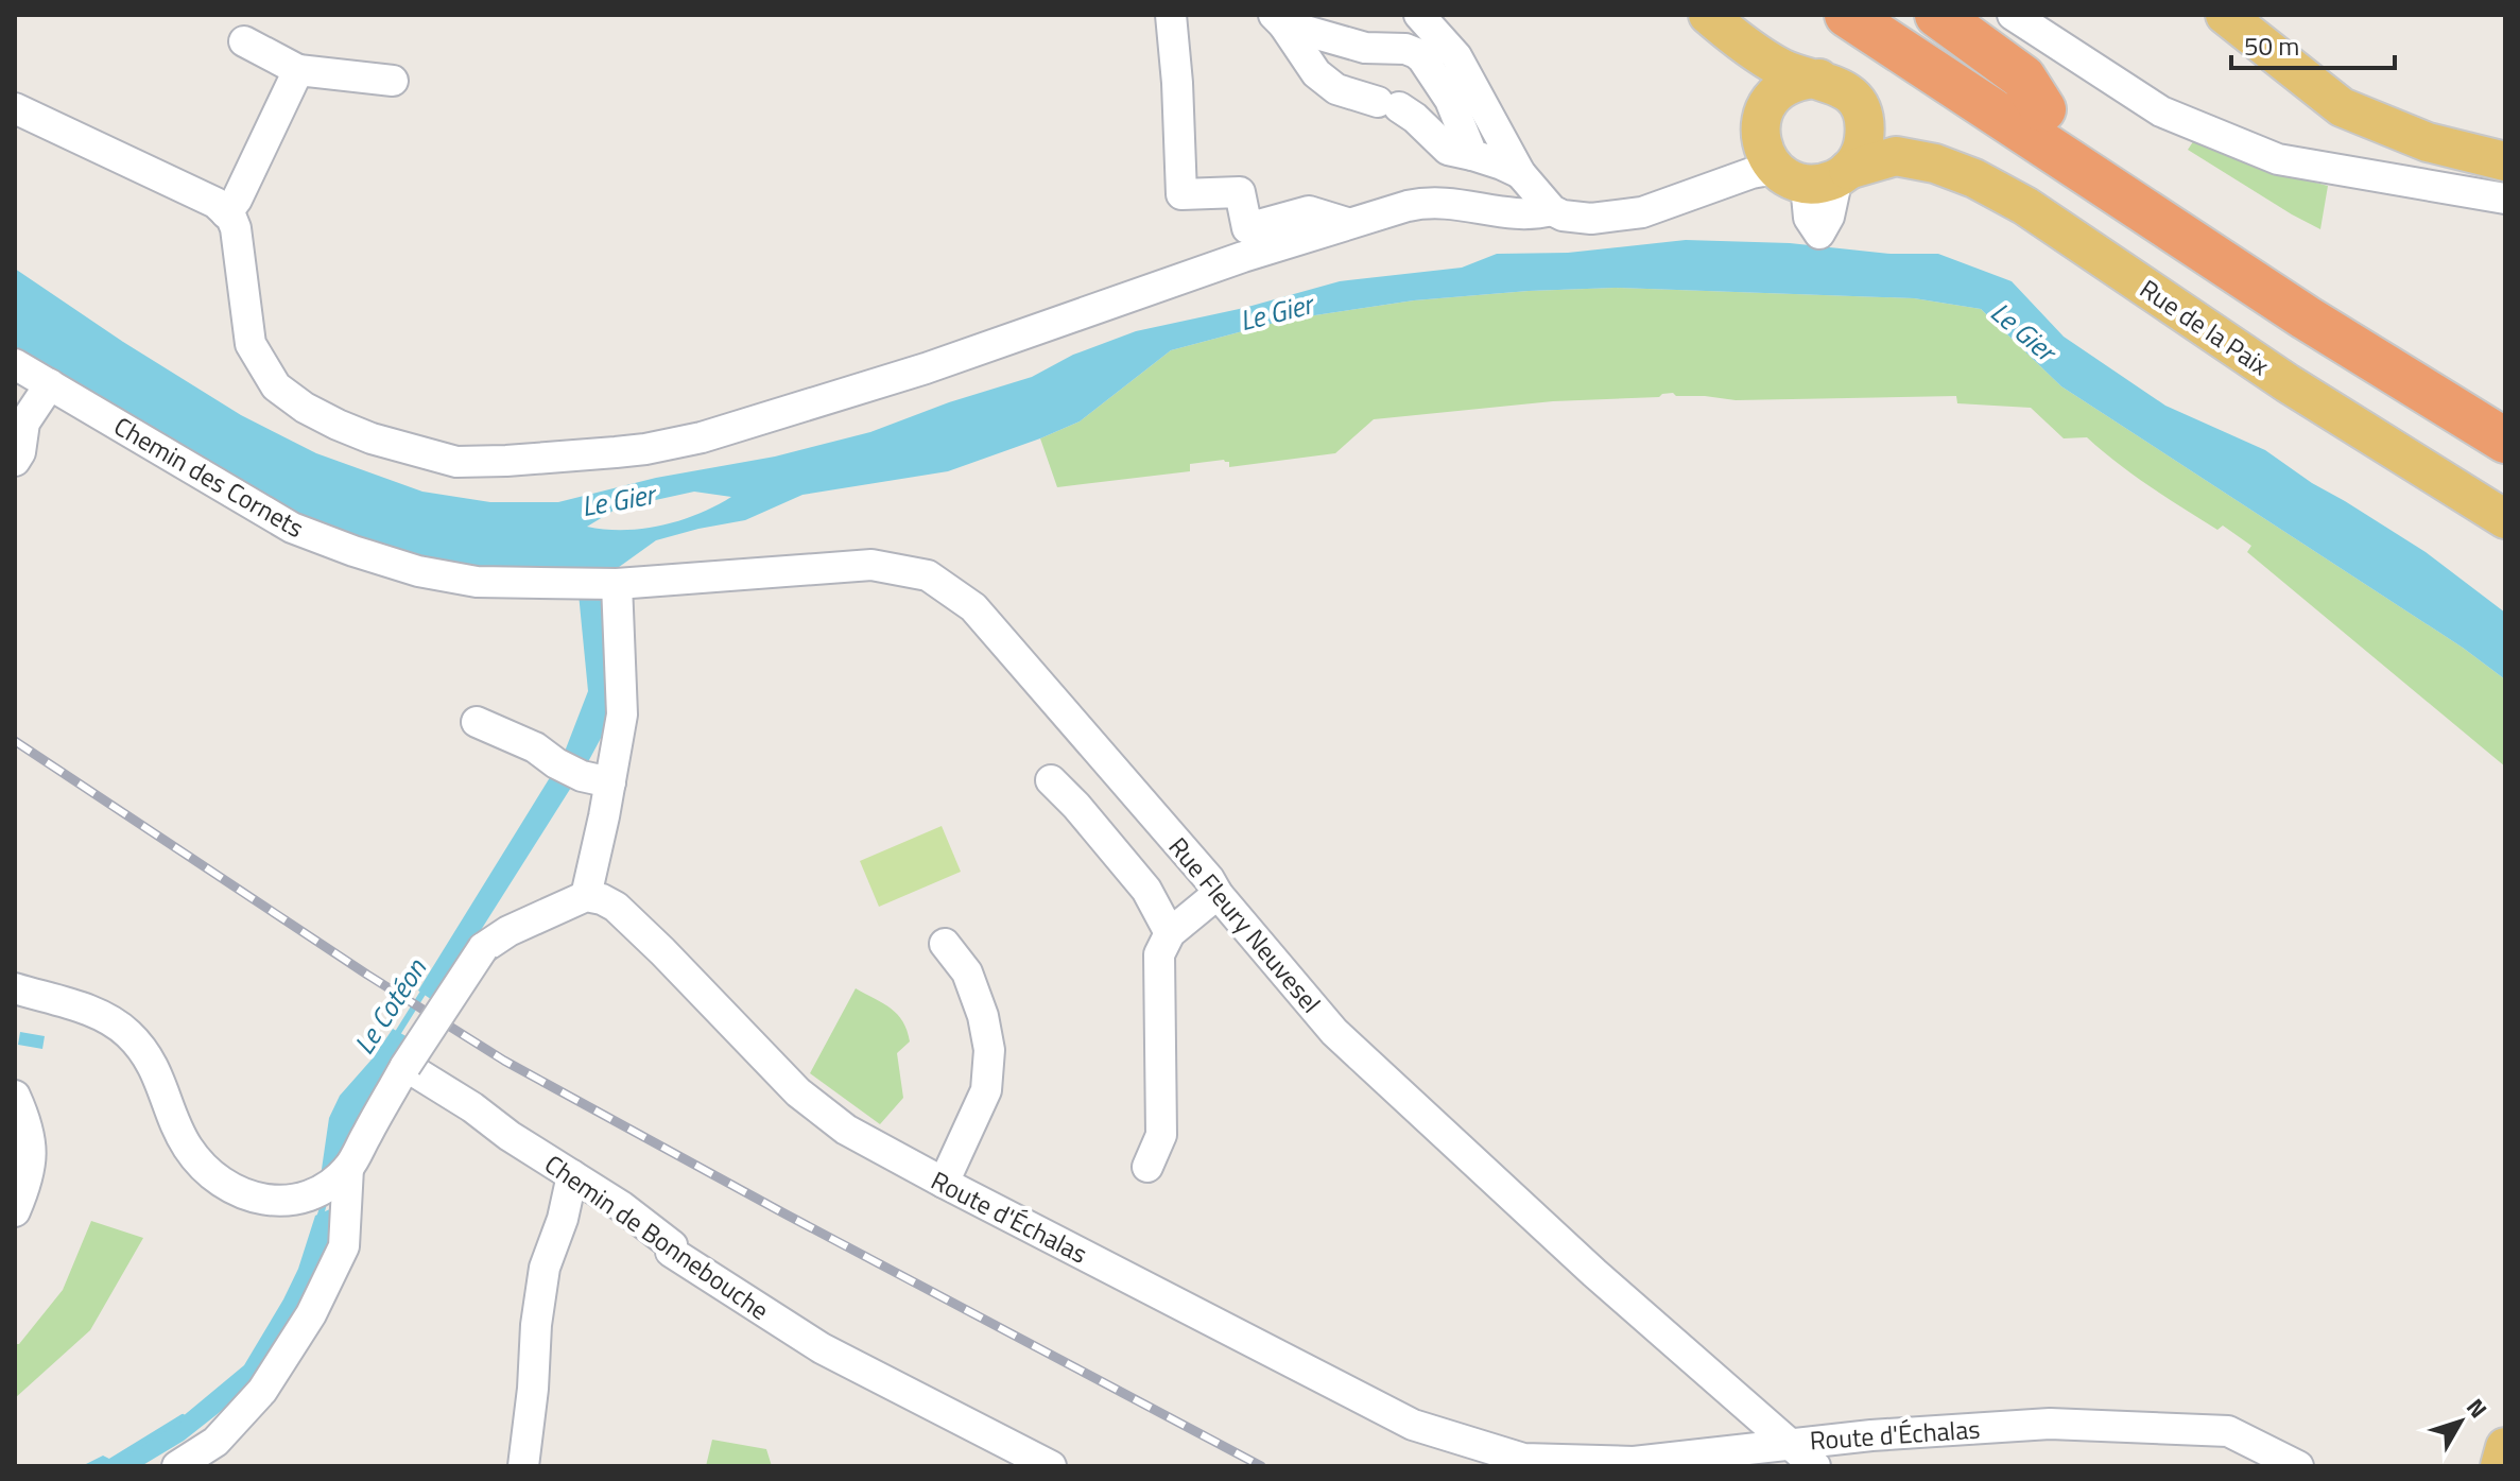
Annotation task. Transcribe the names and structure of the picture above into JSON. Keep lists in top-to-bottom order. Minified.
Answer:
{"streets":{"main road":["Rue de la Paix"],"street":["Chemin des Cornets","Rue Fleury Neuvesel","Route d'Échalas","Chemin de Bonnebouche"]},"crossings":[["Chemin des Cornets","Rue Fleury Neuvesel"],["Rue Fleury Neuvesel","Route d'Échalas"]],"water":["Le Gier","Le Cotéon"],"scale_bar":"50 m","north":"top right"}
